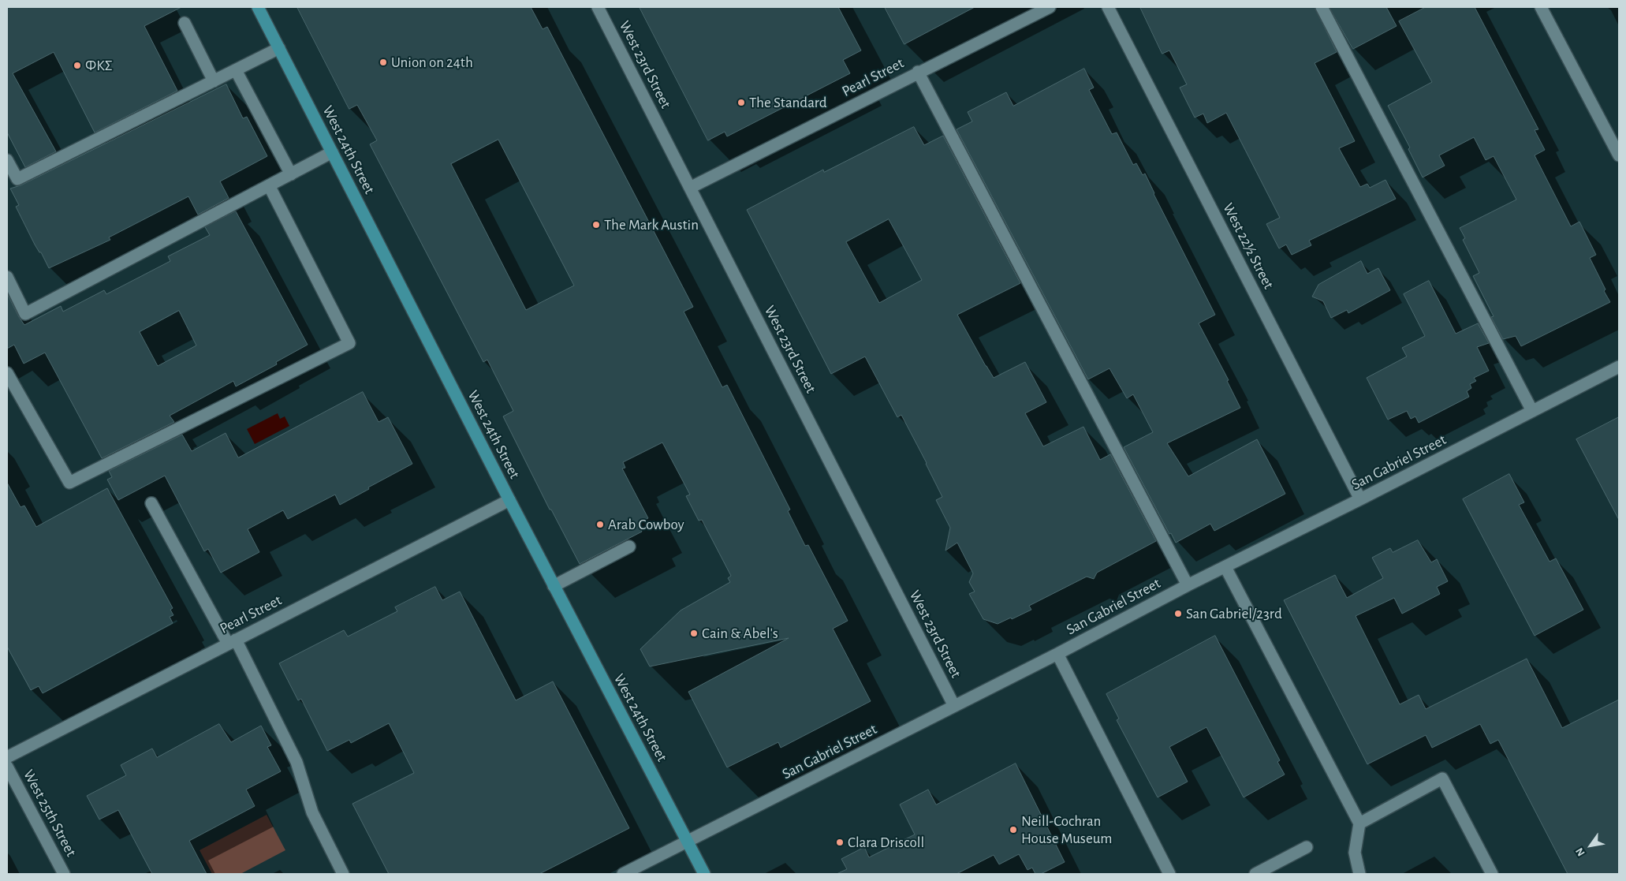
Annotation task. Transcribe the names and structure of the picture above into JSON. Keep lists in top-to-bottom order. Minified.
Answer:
{"streets":{"main road":["West 24th Street"],"street":["West 23rd Street","Pearl Street","West 22½ Street","San Gabriel Street","West 25th Street"]},"crossings":[["West 23rd Street","Pearl Street"],["West 23rd Street","San Gabriel Street"],["Pearl Street","West 24th Street"],["West 24th Street","San Gabriel Street"],["West 22½ Street","San Gabriel Street"]],"places":["Union on 24th","ΦΚΣ","The Standard","The Mark Austin","Arab Cowboy","San Gabriel/23rd","Cain & Abel's","Neill-Cochran House Museum","Clara Driscoll"],"north":"bottom left"}
